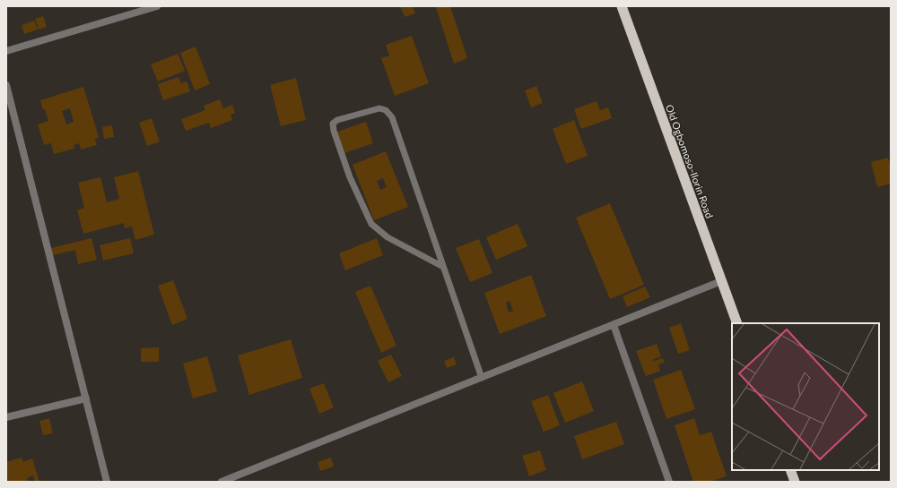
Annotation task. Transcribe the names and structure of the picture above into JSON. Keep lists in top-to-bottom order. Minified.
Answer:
{"streets":{"highway":["Old Ogbomoso-Ilorin Road"]}}
